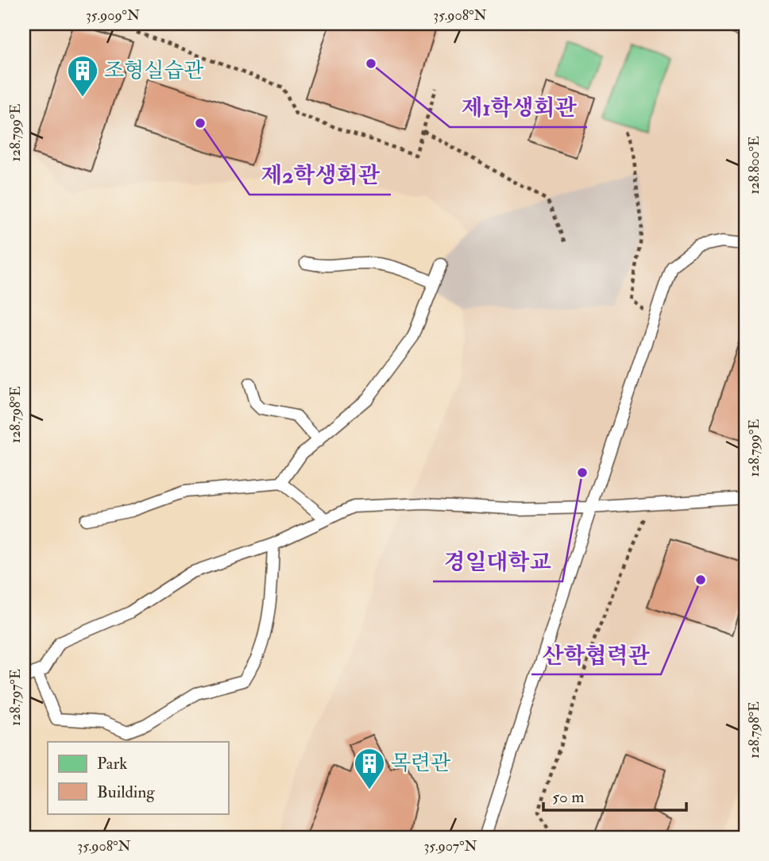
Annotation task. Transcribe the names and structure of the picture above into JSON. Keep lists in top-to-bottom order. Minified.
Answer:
{"places":{"other":["제1학생회관","제2학생회관","경일대학교","산학협력관"],"building":["조형실습관","목련관"]},"legend":["Park","Building"],"scale_bar":"50 m","coordinates":["35.909°N","35.908°N","128.799°E","128.800°E","128.798°E","128.797°E","35.907°N"]}
